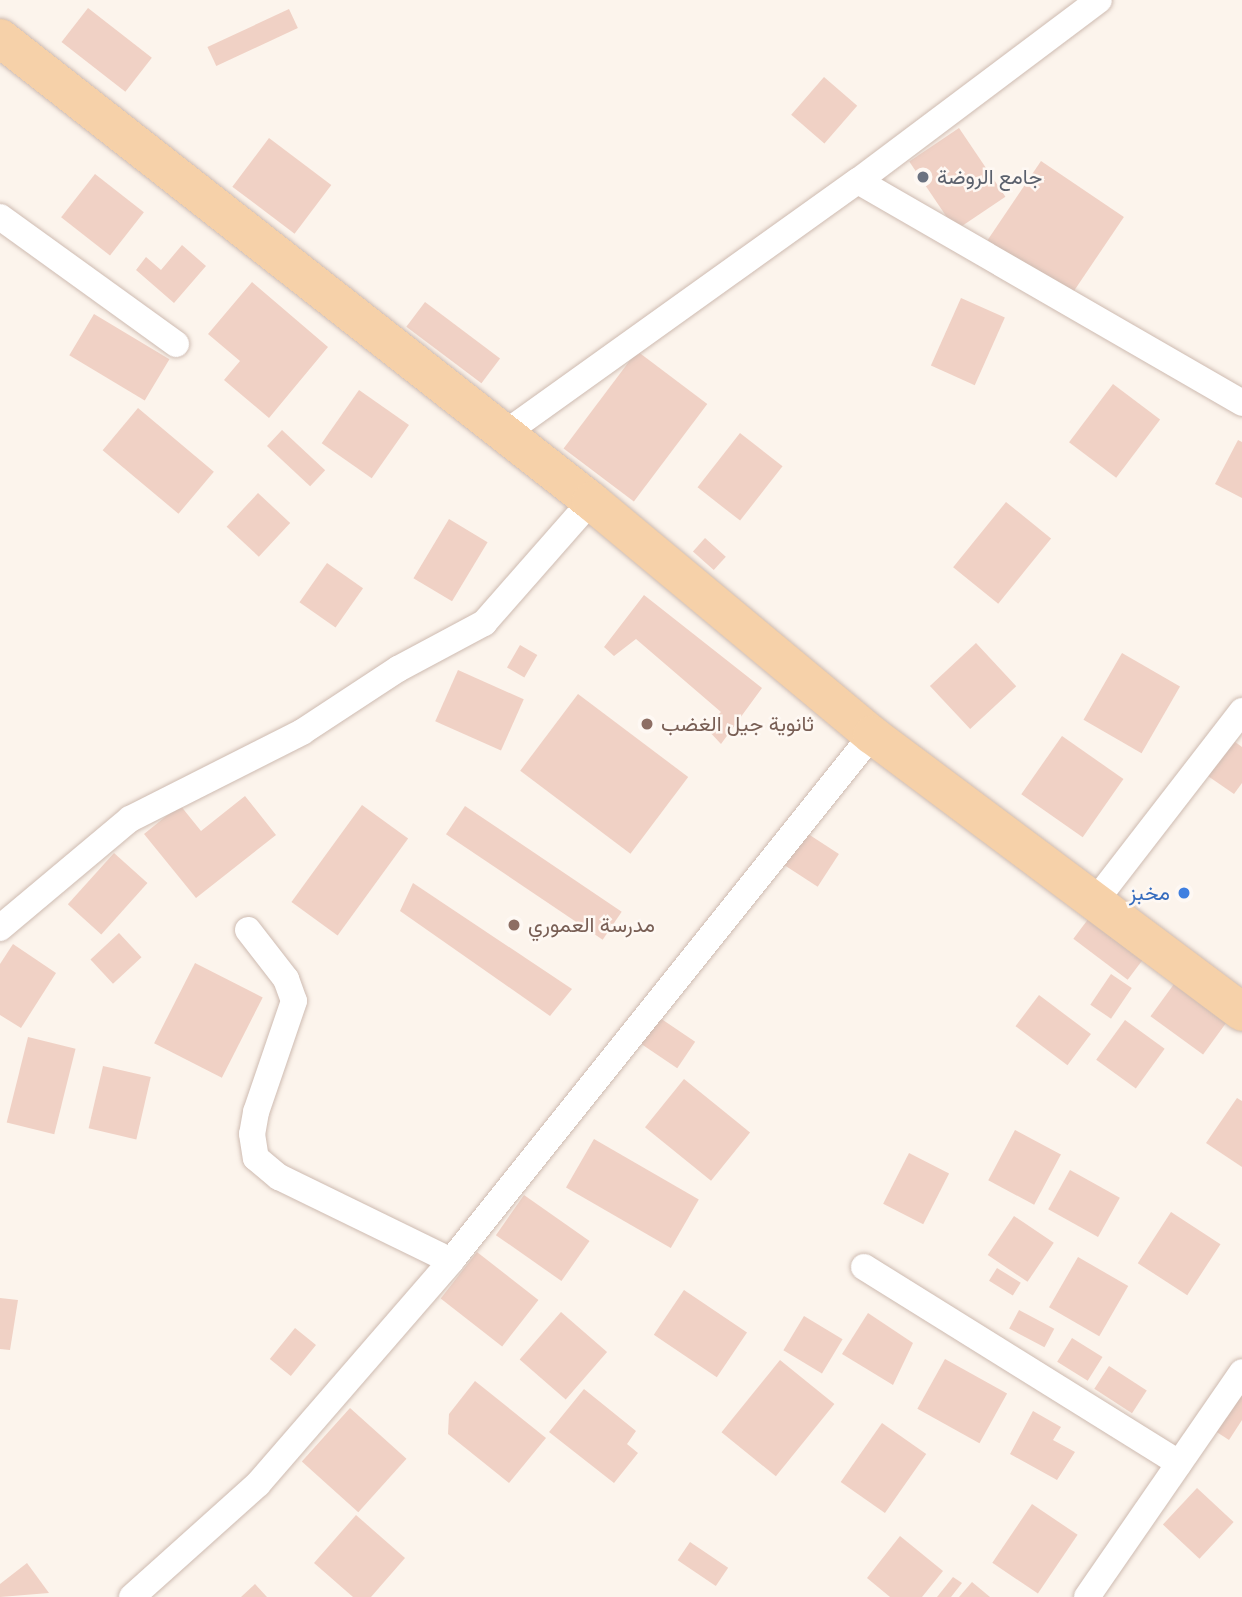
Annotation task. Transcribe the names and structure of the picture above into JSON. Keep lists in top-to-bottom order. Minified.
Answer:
{"places":["جامع الروضة","ثانوية جيل الغضب","مخبز","مدرسة العموري"]}
